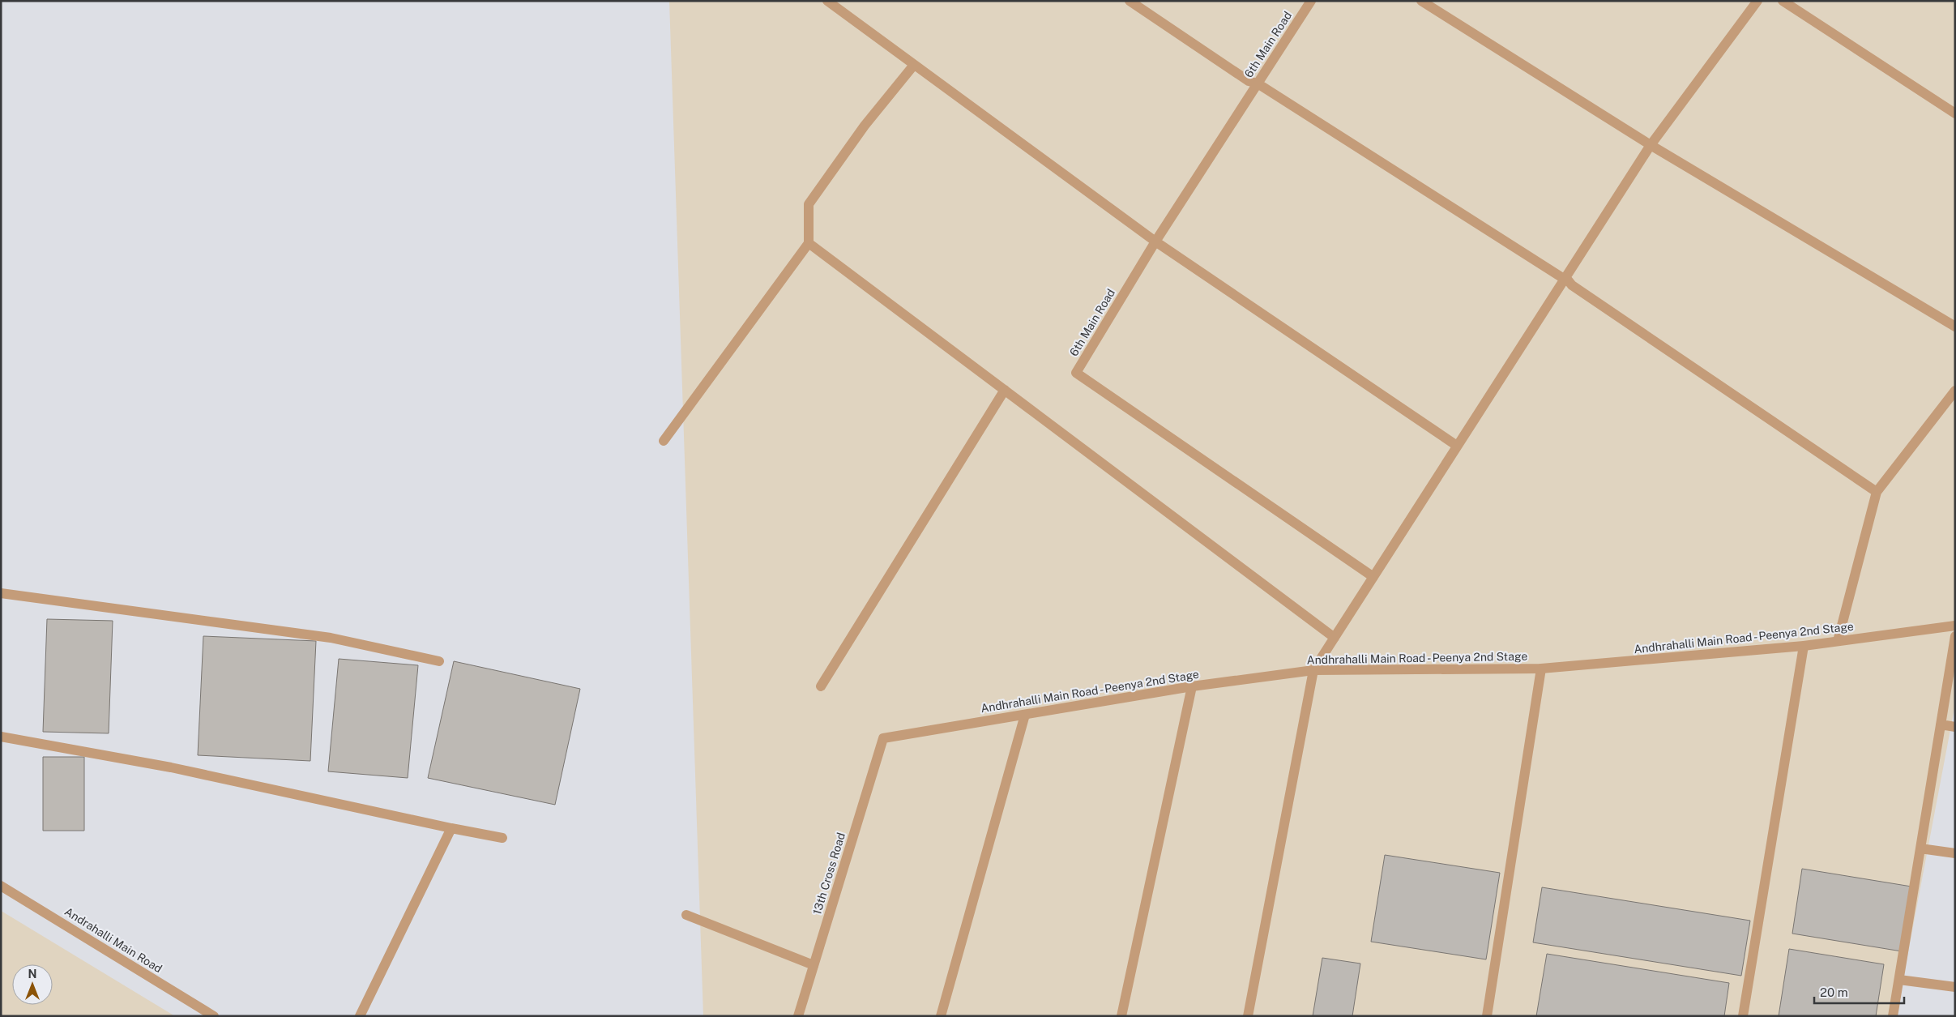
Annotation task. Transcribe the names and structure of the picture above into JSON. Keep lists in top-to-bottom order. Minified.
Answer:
{"streets":{"street":["6th Main Road","Andhrahalli Main Road - Peenya 2nd Stage","13th Cross Road","Andrahalli Main Road"]},"crossings":[["Andhrahalli Main Road - Peenya 2nd Stage","13th Cross Road"]],"scale_bar":"20 m","north":"top"}
